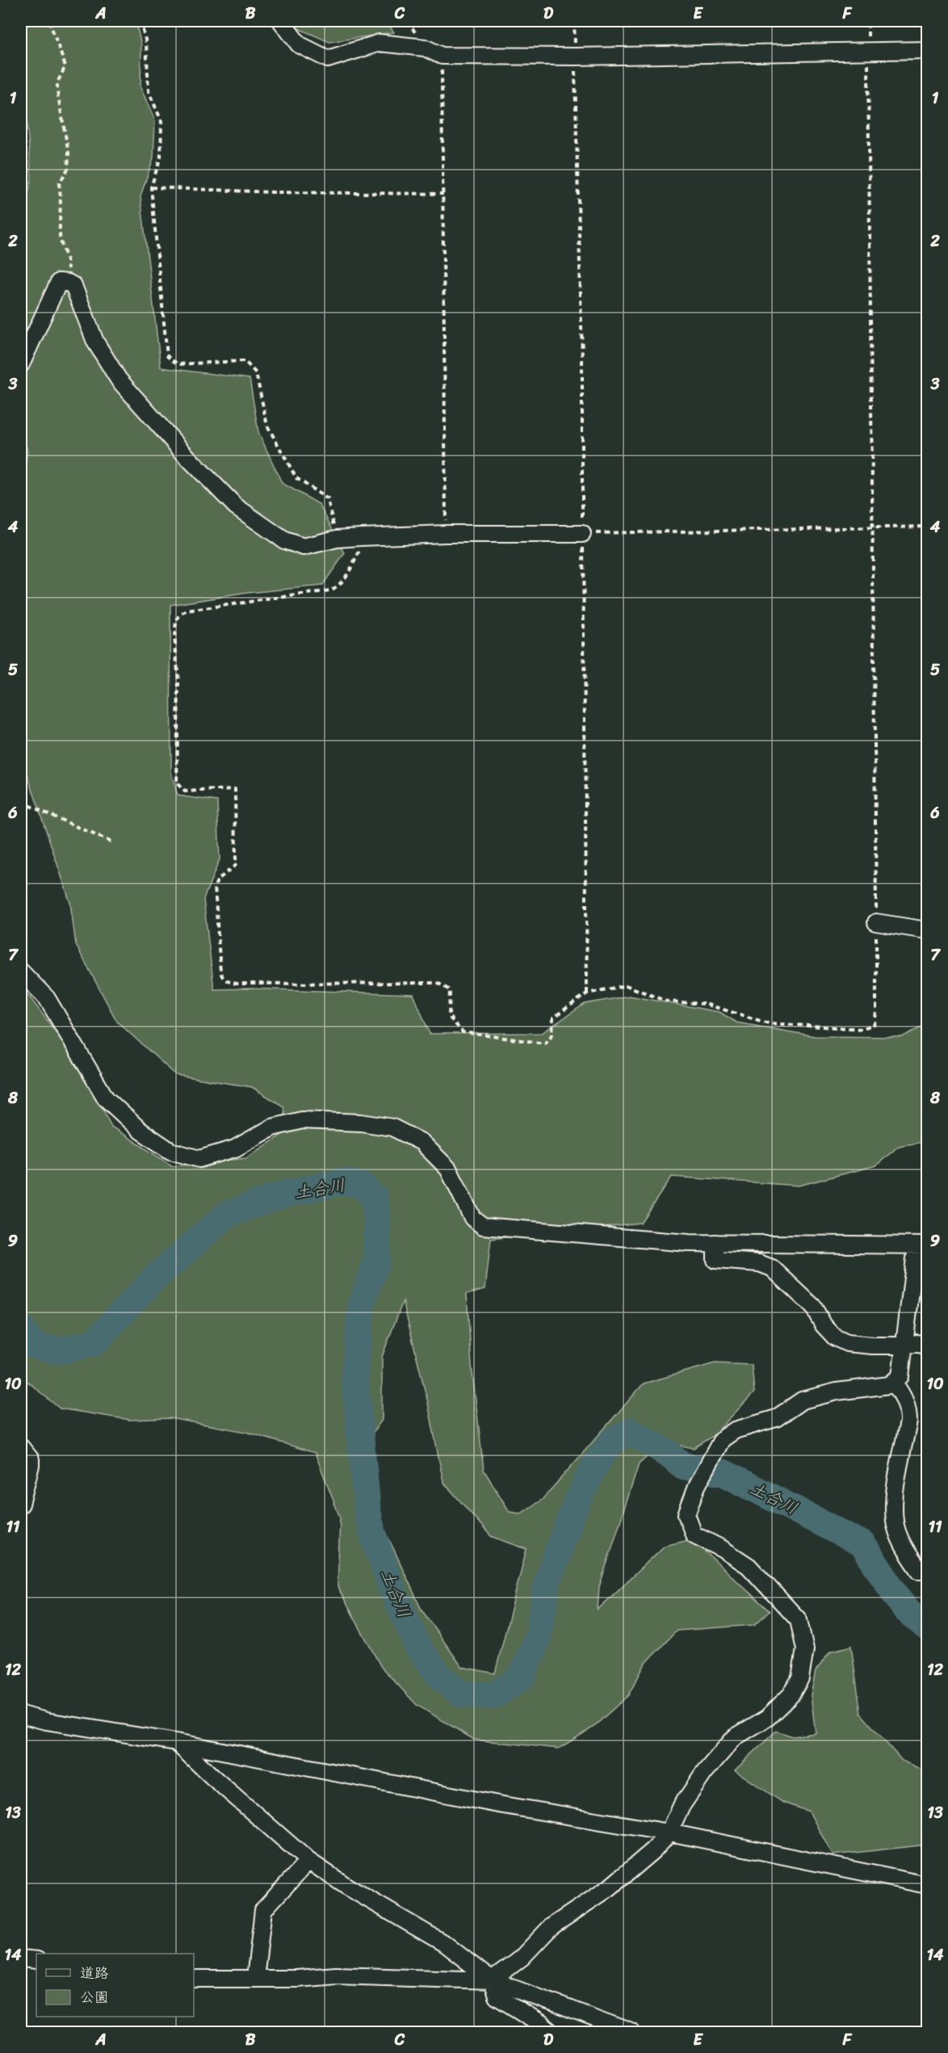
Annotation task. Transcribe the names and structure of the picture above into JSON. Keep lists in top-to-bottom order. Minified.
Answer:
{"water":["土合川"],"legend":["道路","公園"],"grid":{"columns":["A","B","C","D","E","F"],"rows":["1","2","3","4","5","6","7","8","9","10","11","12","13","14"]}}
